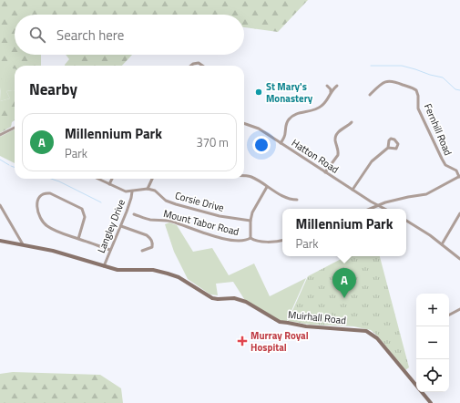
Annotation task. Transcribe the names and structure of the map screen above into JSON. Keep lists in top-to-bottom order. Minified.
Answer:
{"streets":{"street":["Fernhill Road","Hatton Road","Corsie Drive","Mount Tabor Road","Langley Drive","Muirhall Road"]},"crossings":[["Langley Drive","Muirhall Road"]],"places":{"other":["St Mary's Monastery"],"health":["Murray Royal Hospital"]},"page":{"search":"Search here","heading":"Nearby","list":[{"mark":"A","name":"Millennium Park","note":"Park","value":"370 m"}],"popup":["Millennium Park","Park"],"pins":"A","map_buttons":["+","−"]}}
